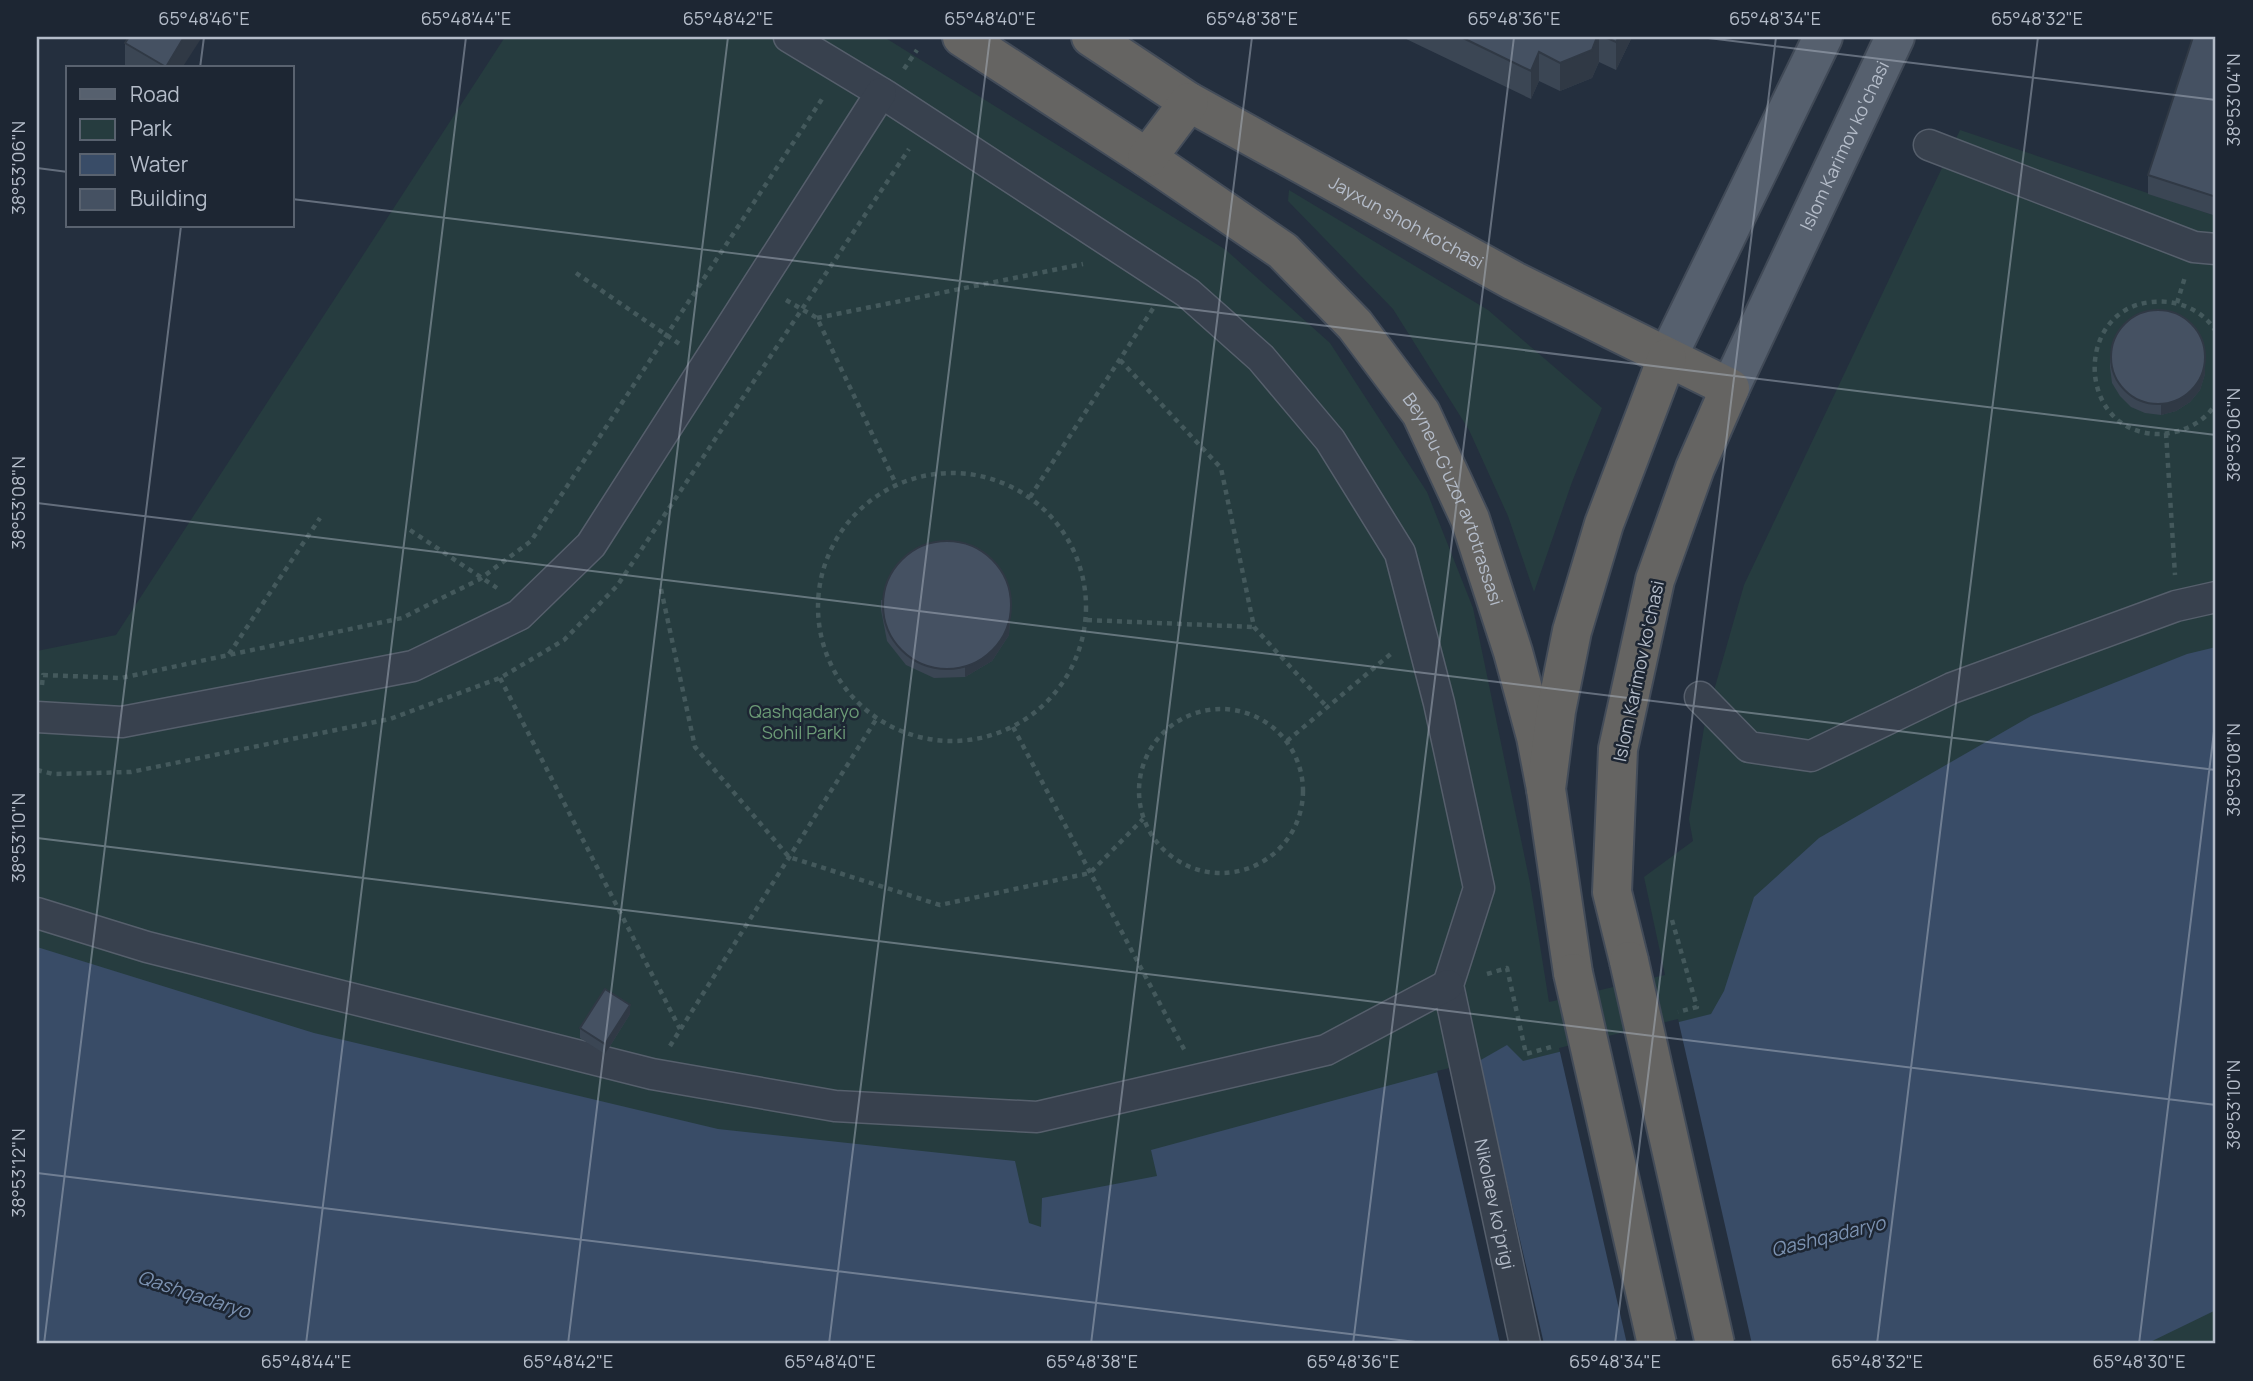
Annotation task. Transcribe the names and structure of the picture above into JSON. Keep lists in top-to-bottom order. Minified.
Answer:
{"streets":{"highway":["Islom Karimov ko‘chasi","Jayxun shoh ko'chasi","Beyneu-G'uzor avtotrassasi"],"street":["Nikolaev ko‘prigi"]},"crossings":[["Islom Karimov ko‘chasi","Jayxun shoh ko'chasi"]],"water":["Qashqadaryo"],"parks":["Qashqadaryo Sohil Parki"],"legend":["Road","Park","Water","Building"],"coordinates":["65°48'46\"E","65°48'44\"E","65°48'42\"E","65°48'40\"E","65°48'38\"E","65°48'36\"E","65°48'34\"E","65°48'32\"E","38°53'04\"N","38°53'06\"N","38°53'08\"N","38°53'10\"N","38°53'12\"N","65°48'30\"E"]}
